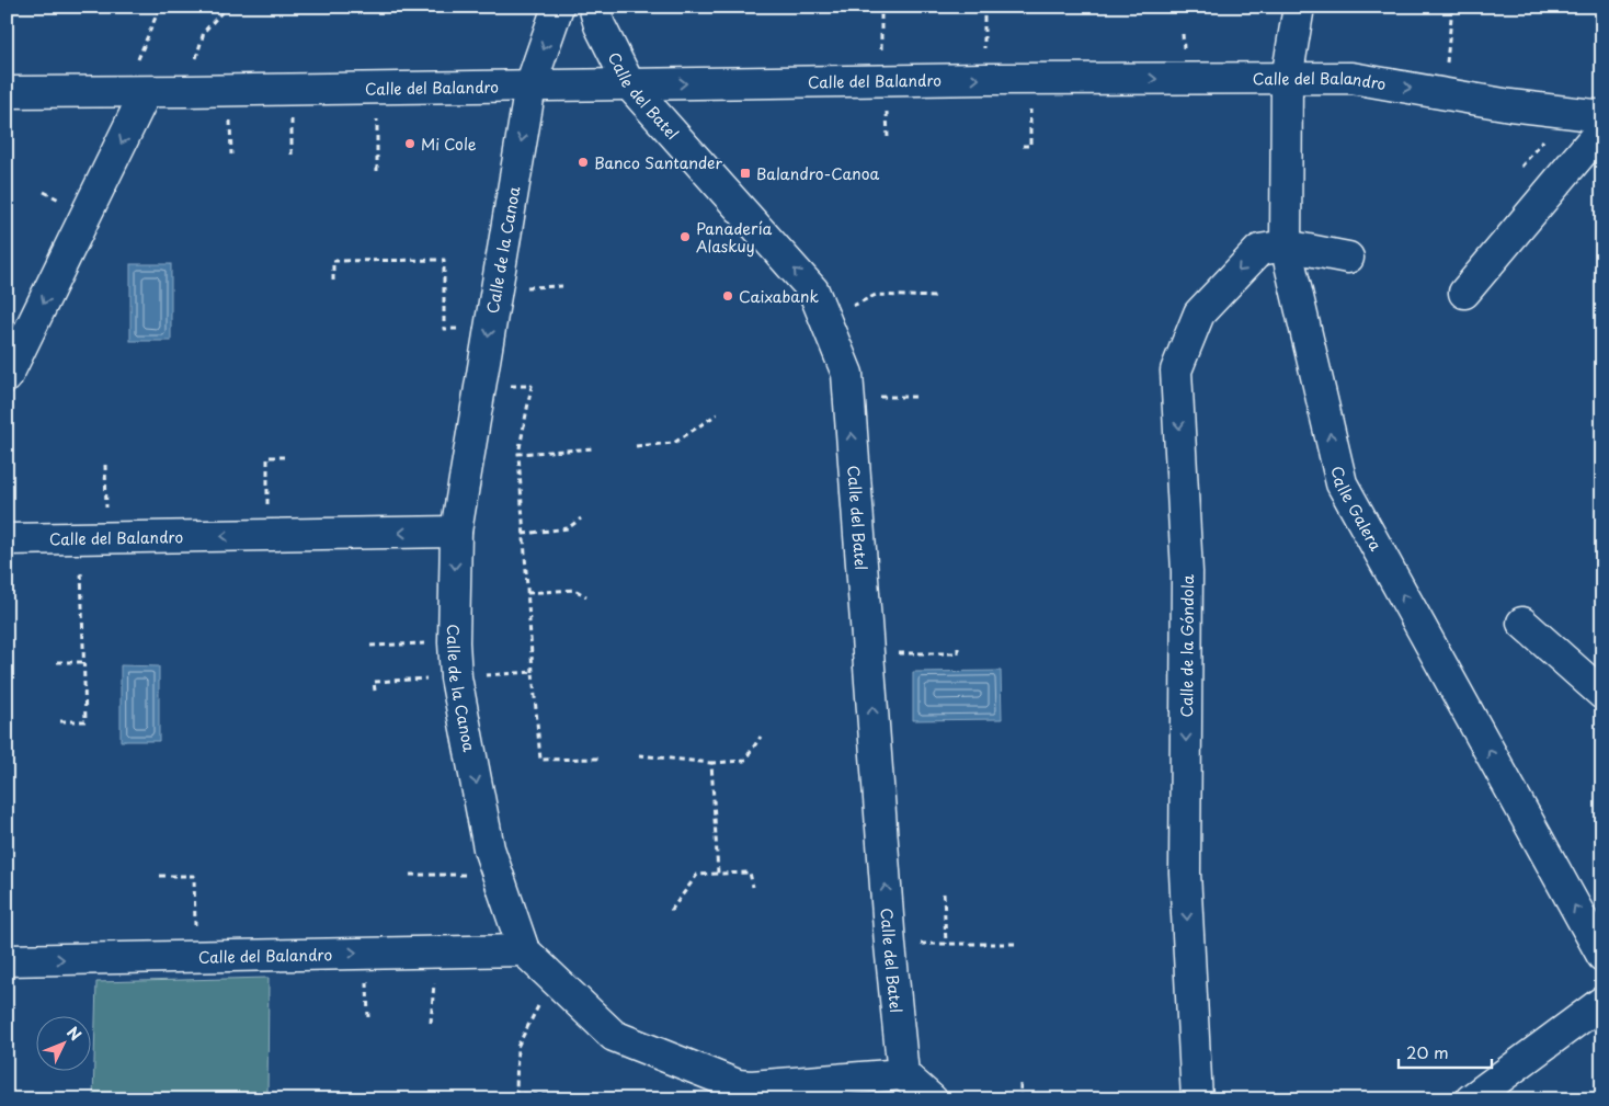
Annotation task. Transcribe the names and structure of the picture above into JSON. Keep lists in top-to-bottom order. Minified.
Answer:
{"streets":{"street":["Calle del Balandro","Calle del Batel","Calle de la Canoa","Calle Galera","Calle de la Góndola"]},"crossings":[["Calle del Balandro","Calle del Batel"],["Calle del Balandro","Calle de la Canoa"],["Calle del Balandro","Calle Galera"],["Calle del Batel","Calle de la Canoa"],["Calle Galera","Calle de la Góndola"]],"one_way":["Calle del Batel","Calle de la Canoa","Calle Galera","Calle de la Góndola"],"places":{"other":["Mi Cole","Banco Santander","Panadería Alaskuy","Caixabank"],"transit":["Balandro-Canoa"]},"scale_bar":"20 m","north":"top right"}
